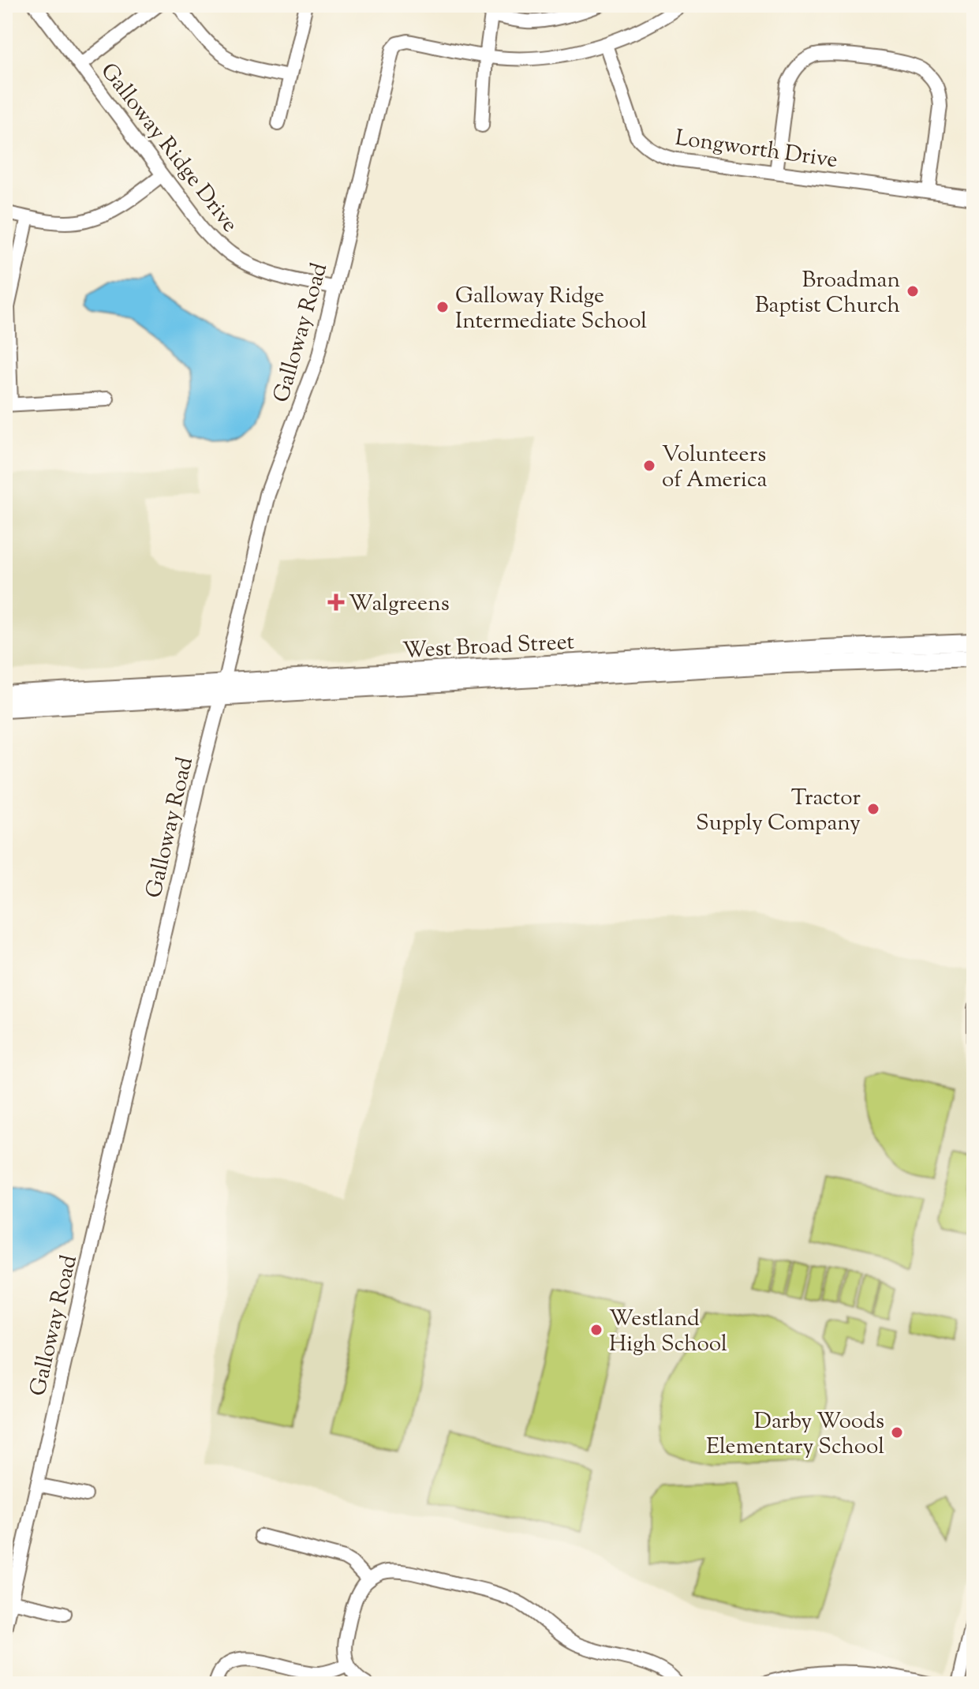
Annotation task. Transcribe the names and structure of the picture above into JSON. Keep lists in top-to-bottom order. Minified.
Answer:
{"streets":{"main road":["West Broad Street"],"street":["Galloway Ridge Drive","Longworth Drive","Galloway Road"]},"crossings":[["Galloway Ridge Drive","Galloway Road"],["Galloway Road","West Broad Street"]],"places":{"other":["Broadman Baptist Church","Galloway Ridge Intermediate School","Volunteers of America","Tractor Supply Company","Westland High School","Darby Woods Elementary School"],"health":["Walgreens"]}}
